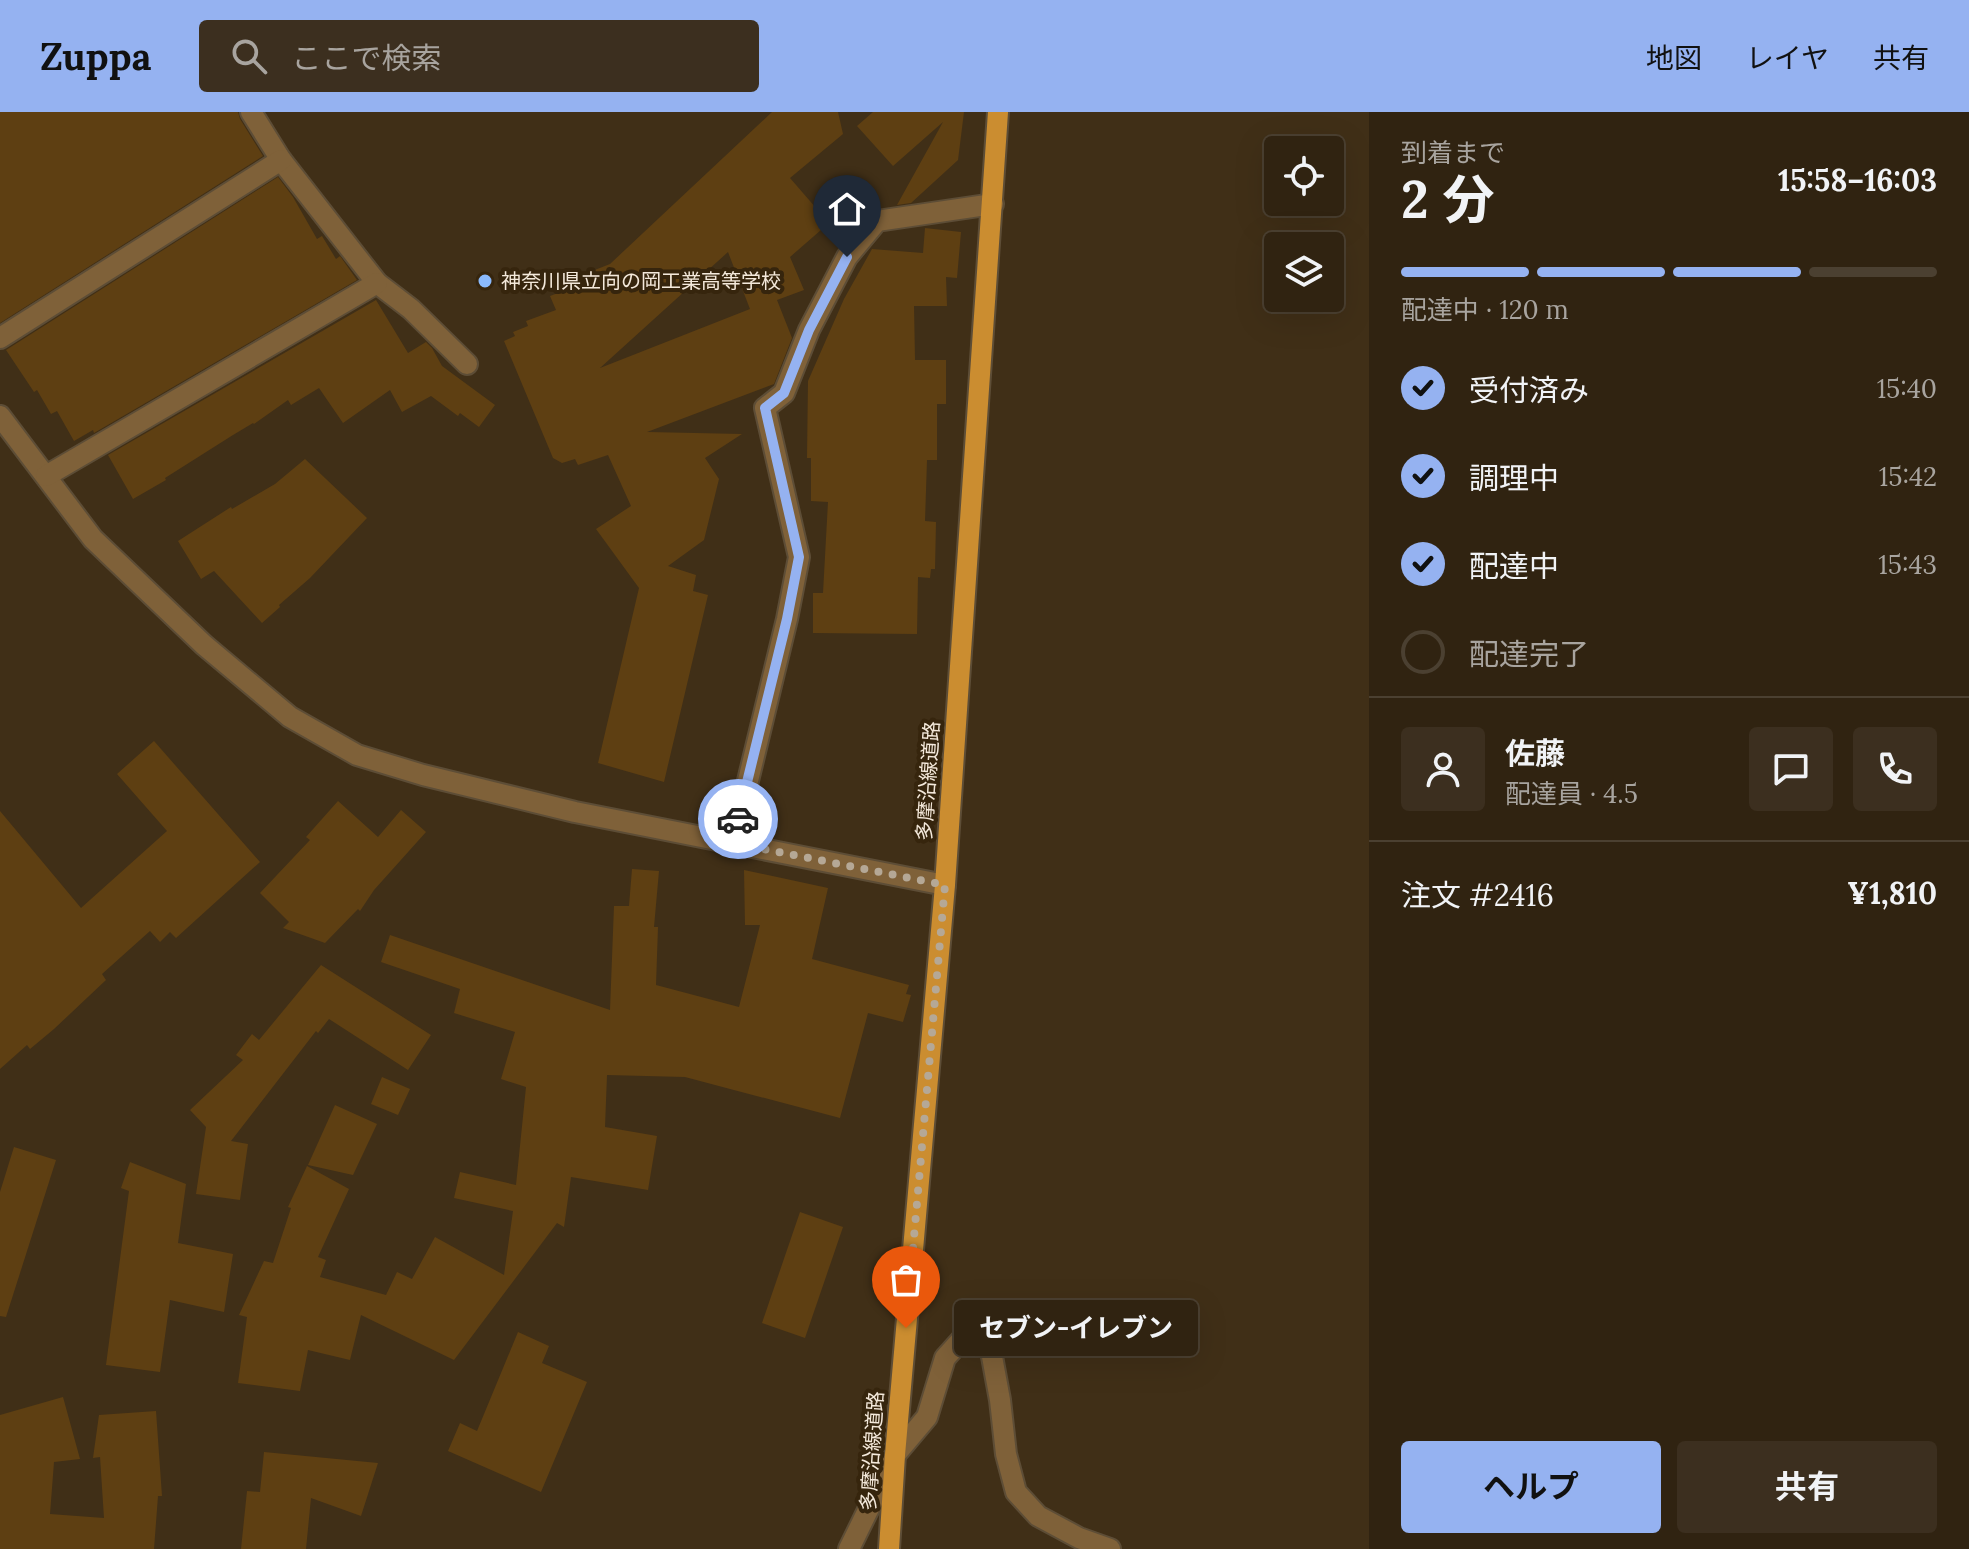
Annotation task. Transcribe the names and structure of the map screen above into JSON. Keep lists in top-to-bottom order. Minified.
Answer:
{"streets":{"main road":["多摩沿線道路"]},"places":["神奈川県立向の岡工業高等学校","セブン-イレブン"],"page":{"header":"Zuppa","search":"ここで検索","nav":["地図","レイヤ","共有"],"heading":["2 分","到着まで","15:58–16:03"],"panel":["佐藤","配達員 · 4.5","注文 #2416","¥1,810"],"bar":"配達中 · 120 m","list":[["受付済み","15:40"],["調理中","15:42"],["配達中","15:43"],"配達完了"],"bubble":"セブン-イレブン","buttons":["ヘルプ","共有"]}}
